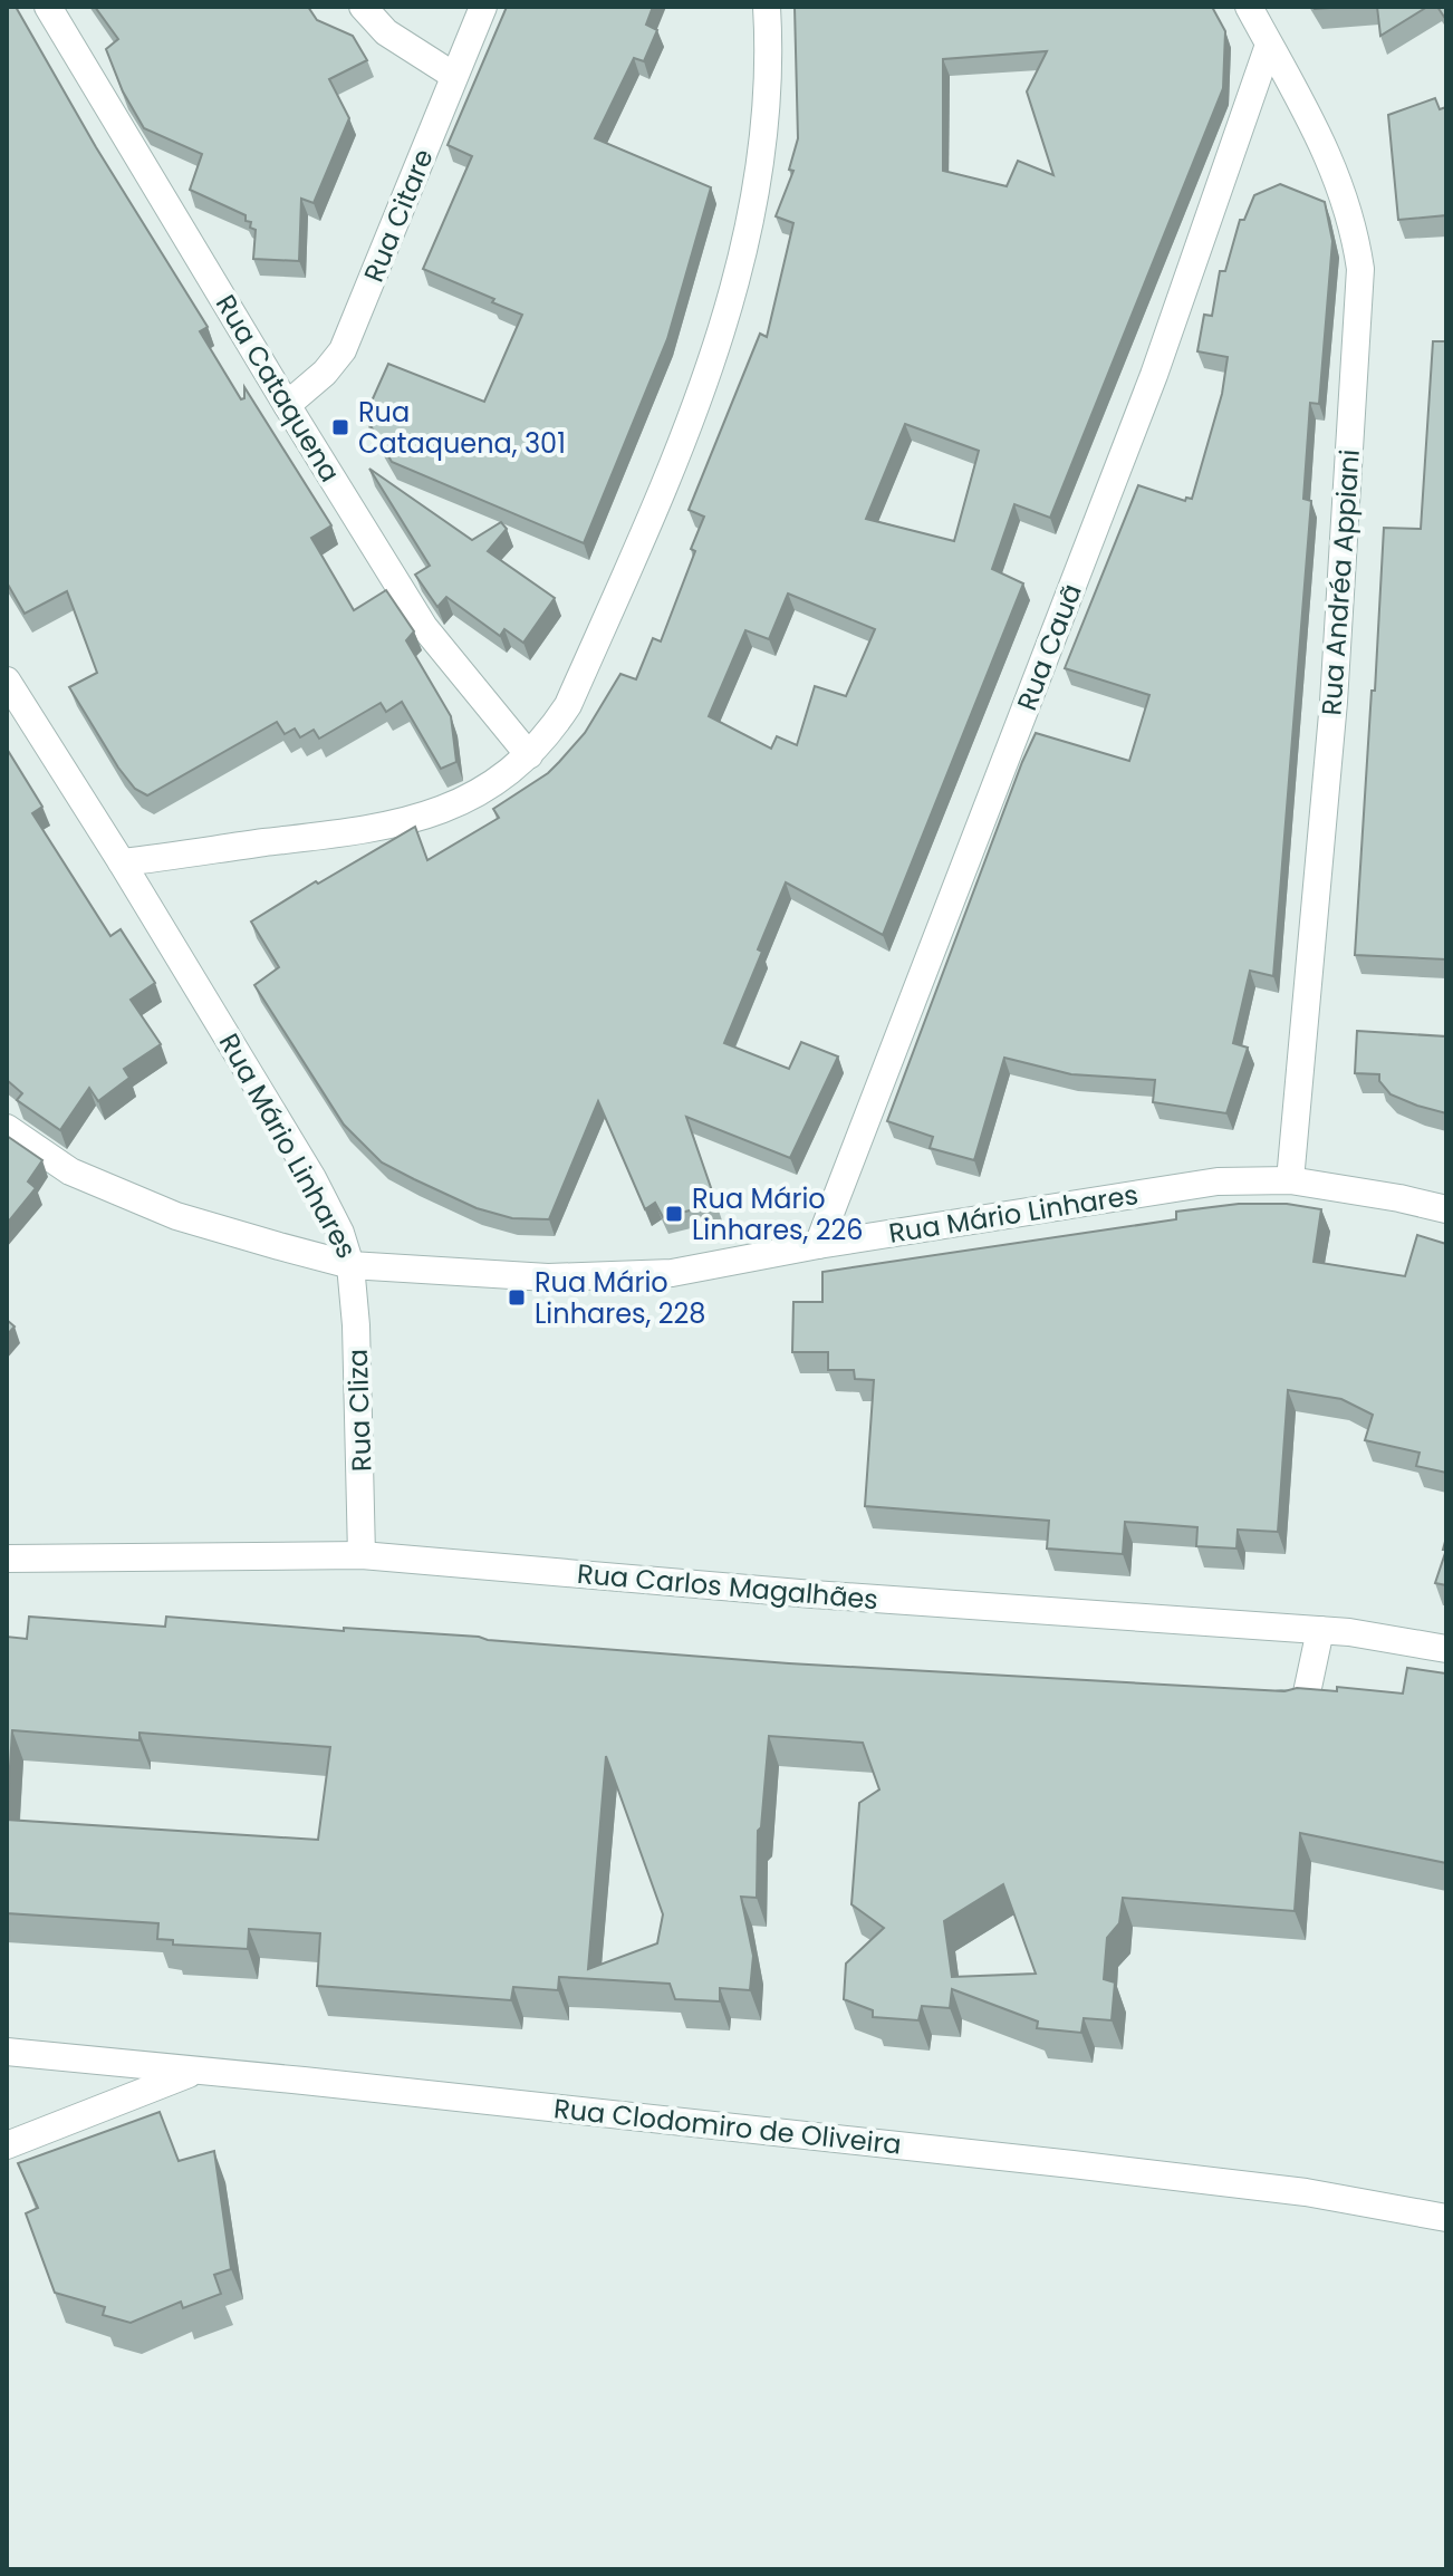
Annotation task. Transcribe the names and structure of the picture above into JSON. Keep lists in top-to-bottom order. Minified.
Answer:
{"streets":{"street":["Rua Citare","Rua Cataquena","Rua Andréa Appiani","Rua Cauã","Rua Mário Linhares","Rua Cliza","Rua Carlos Magalhães","Rua Clodomiro de Oliveira"]},"crossings":[["Rua Citare","Rua Cataquena"],["Rua Andréa Appiani","Rua Cauã"],["Rua Andréa Appiani","Rua Mário Linhares"],["Rua Cauã","Rua Mário Linhares"],["Rua Mário Linhares","Rua Cliza"],["Rua Cliza","Rua Carlos Magalhães"]],"places":{"transit":["Rua Cataquena, 301","Rua Mário Linhares, 226","Rua Mário Linhares, 228"]}}
